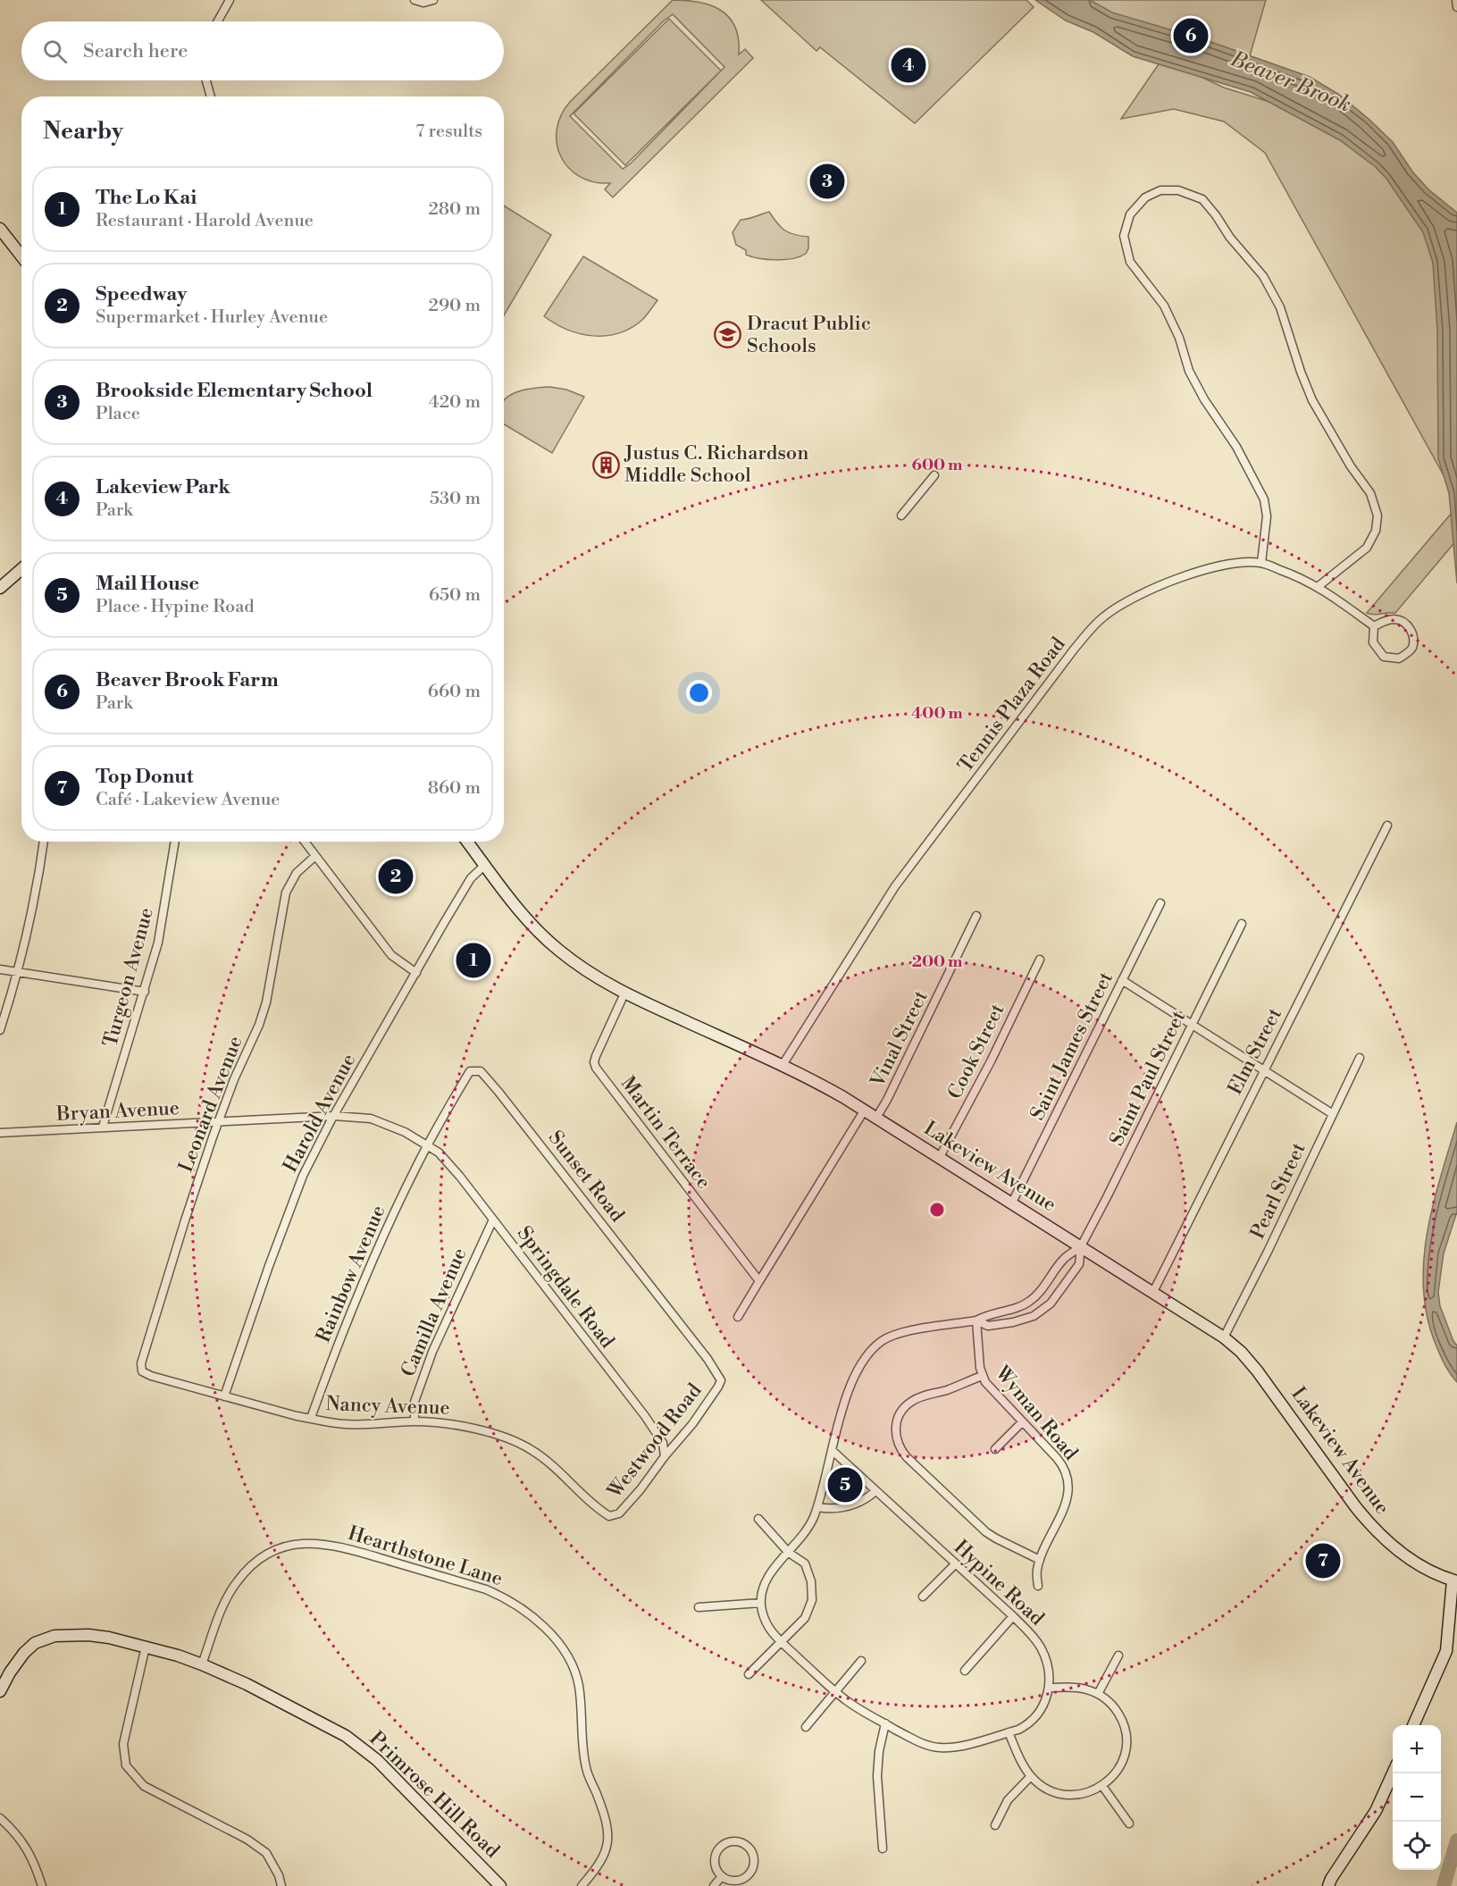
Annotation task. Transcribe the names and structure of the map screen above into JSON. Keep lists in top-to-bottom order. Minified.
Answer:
{"streets":{"main road":["Lakeview Avenue","Primrose Hill Road"],"street":["Tennis Plaza Road","Turgeon Avenue","Vinal Street","Saint James Street","Cook Street","Elm Street","Saint Paul Street","Leonard Avenue","Bryan Avenue","Harold Avenue","Martin Terrace","Sunset Road","Pearl Street","Rainbow Avenue","Springdale Road","Camilla Avenue","Nancy Avenue","Wyman Road","Westwood Road","Hearthstone Lane","Hypine Road"]},"crossings":[["Tennis Plaza Road","Lakeview Avenue"],["Turgeon Avenue","Bryan Avenue"],["Vinal Street","Lakeview Avenue"],["Saint James Street","Lakeview Avenue"],["Cook Street","Lakeview Avenue"],["Elm Street","Lakeview Avenue"],["Saint Paul Street","Lakeview Avenue"],["Leonard Avenue","Bryan Avenue"],["Leonard Avenue","Nancy Avenue"],["Bryan Avenue","Harold Avenue"],["Bryan Avenue","Springdale Road"],["Harold Avenue","Lakeview Avenue"],["Harold Avenue","Springdale Road"],["Harold Avenue","Nancy Avenue"],["Martin Terrace","Lakeview Avenue"],["Lakeview Avenue","Pearl Street"],["Sunset Road","Rainbow Avenue"],["Sunset Road","Springdale Road"],["Sunset Road","Westwood Road"],["Rainbow Avenue","Springdale Road"],["Rainbow Avenue","Nancy Avenue"],["Springdale Road","Camilla Avenue"],["Springdale Road","Westwood Road"],["Camilla Avenue","Nancy Avenue"],["Nancy Avenue","Westwood Road"],["Hearthstone Lane","Primrose Hill Road"]],"water":["Beaver Brook"],"places":{"school or university":["Dracut Public Schools"],"building":["Justus C. Richardson Middle School"]},"page":{"pins":["6","4","3","2","1","5","7"],"search":"Search here","heading":["Nearby","7 results"],"list":[{"mark":"1","name":"The Lo Kai","note":"Restaurant · Harold Avenue","value":"280 m"},{"mark":"2","name":"Speedway","note":"Supermarket · Hurley Avenue","value":"290 m"},{"mark":"3","name":"Brookside Elementary School","note":"Place","value":"420 m"},{"mark":"4","name":"Lakeview Park","note":"Park","value":"530 m"},{"mark":"5","name":"Mail House","note":"Place · Hypine Road","value":"650 m"},{"mark":"6","name":"Beaver Brook Farm","note":"Park","value":"660 m"},{"mark":"7","name":"Top Donut","note":"Café · Lakeview Avenue","value":"860 m"}],"map_buttons":["+","−"]},"rings":["600 m","400 m","200 m"]}
